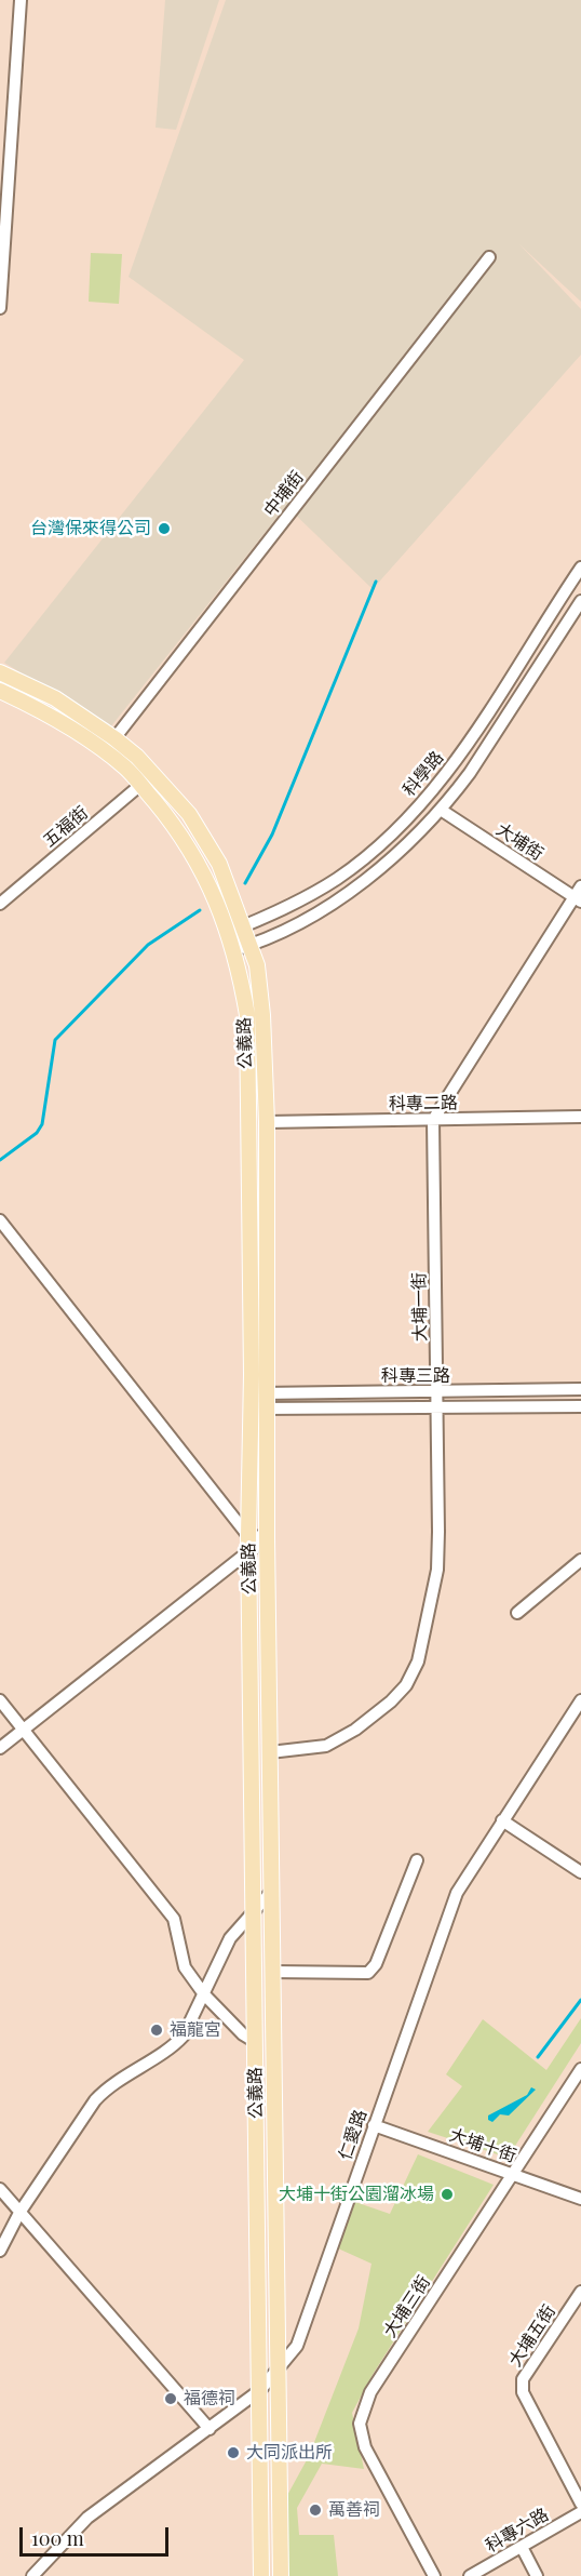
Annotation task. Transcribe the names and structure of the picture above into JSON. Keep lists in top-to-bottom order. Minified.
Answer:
{"streets":{"main road":["公義路"],"street":["中埔街","科學路","五福街","大埔街","科專二路","大埔一街","科專三路","仁愛路","大埔十街","大埔三街","大埔五街","科專六路"]},"crossings":[["中埔街","公義路"],["科學路","大埔街"],["科學路","公義路"],["五福街","公義路"],["公義路","科專二路"],["公義路","大埔一街"],["公義路","科專三路"],["公義路","仁愛路"],["科專二路","大埔一街"],["大埔一街","科專三路"],["仁愛路","大埔十街"],["大埔十街","大埔三街"]],"places":["台灣保來得公司","福龍宮","大埔十街公園溜冰場","福德祠","大同派出所","萬善祠"],"scale_bar":"100 m"}
